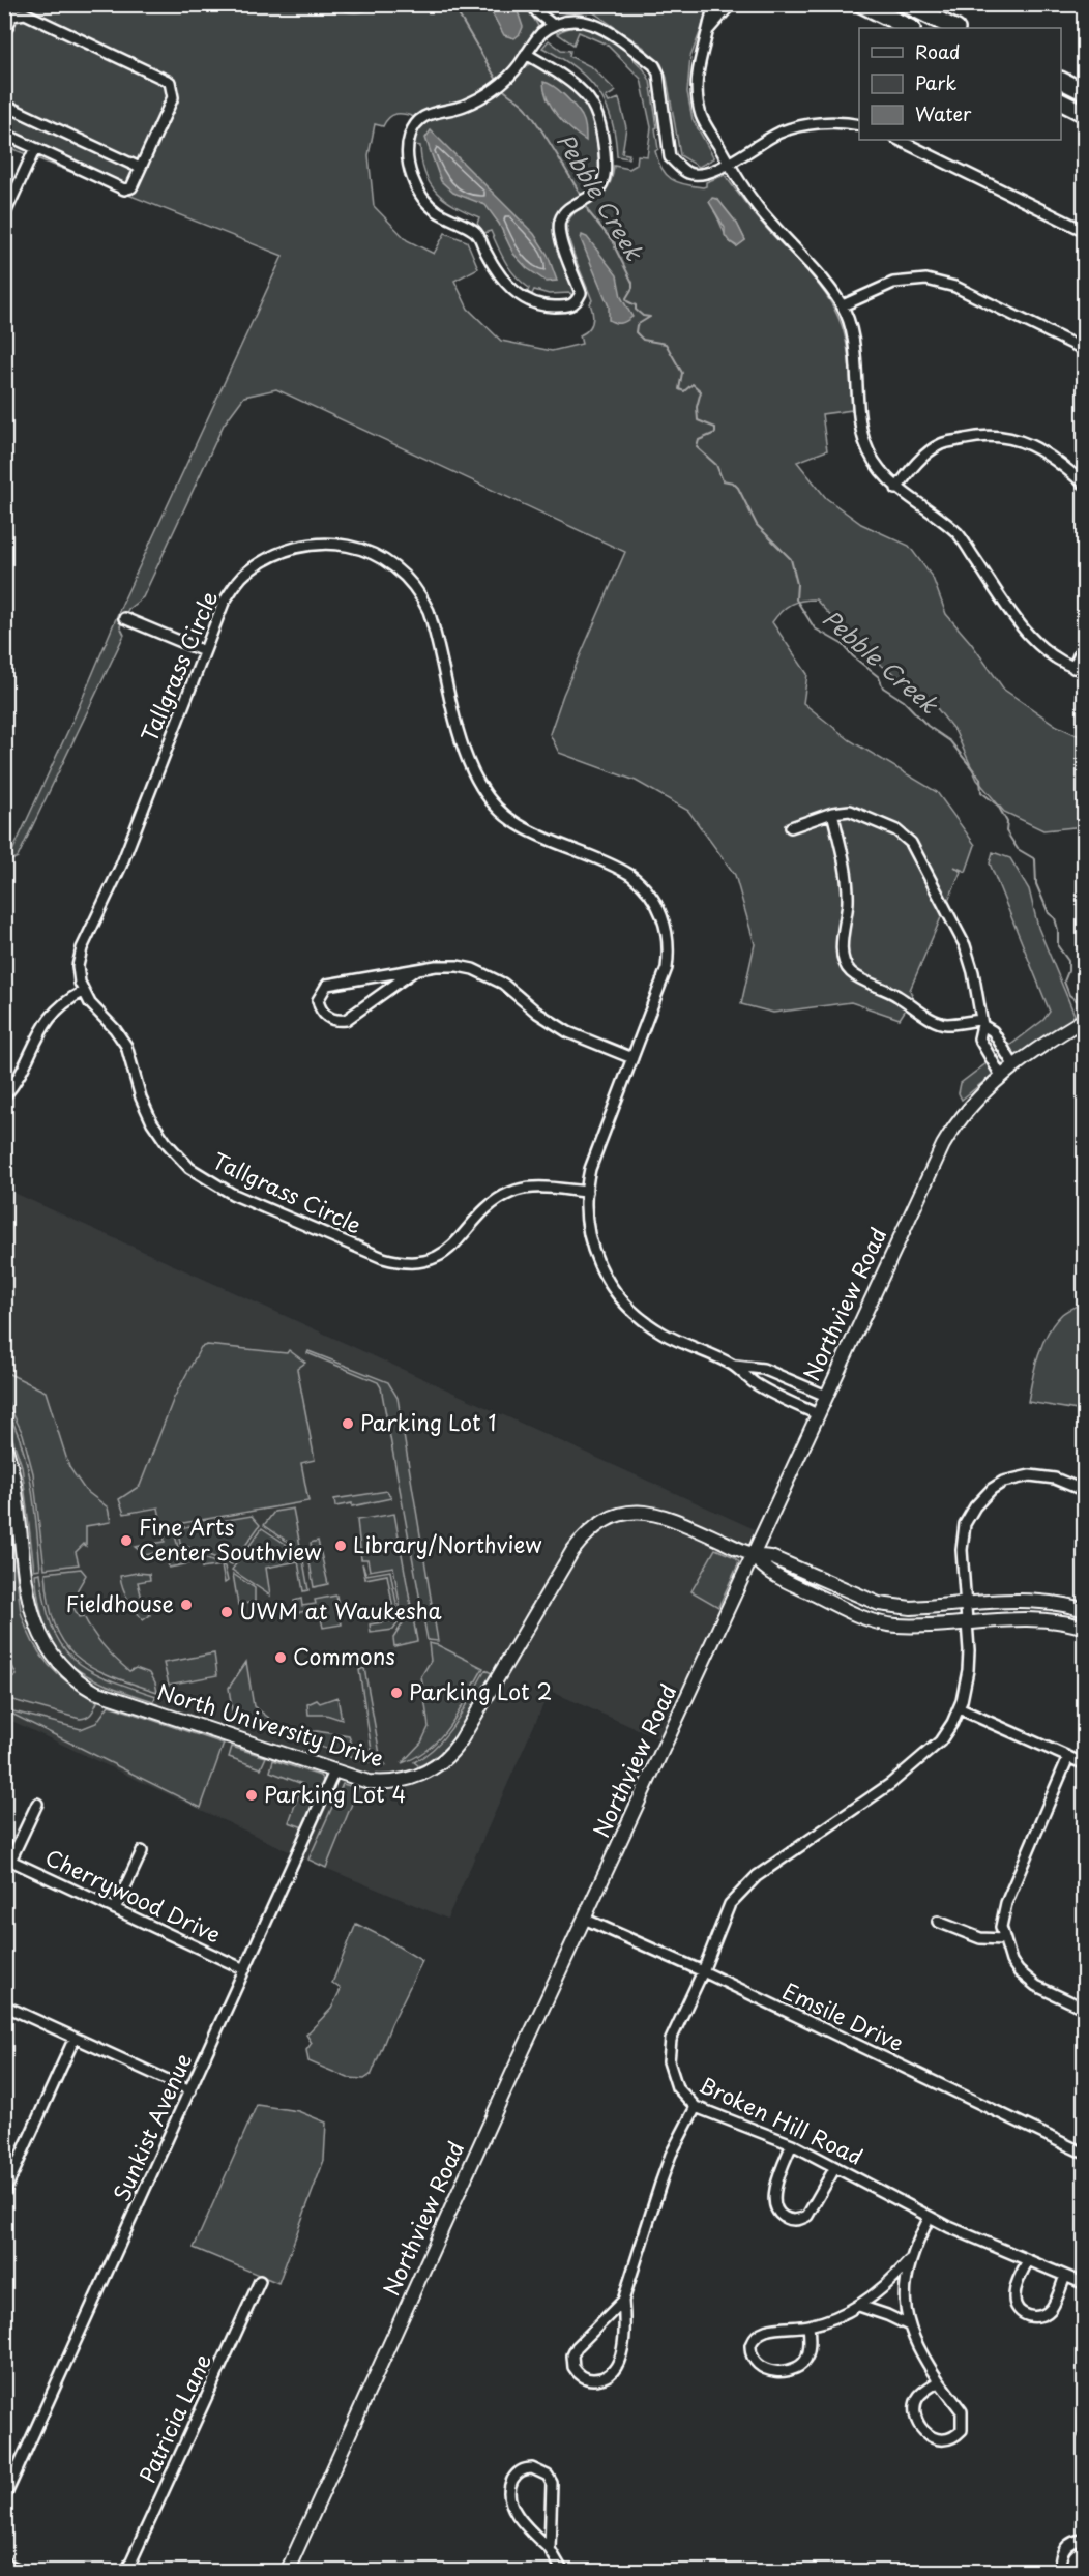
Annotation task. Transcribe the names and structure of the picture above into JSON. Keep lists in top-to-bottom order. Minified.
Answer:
{"streets":{"street":["Tallgrass Circle","Northview Road","North University Drive","Cherrywood Drive","Emsile Drive","Broken Hill Road","Sunkist Avenue","Patricia Lane"]},"crossings":[["Tallgrass Circle","Northview Road"],["Northview Road","North University Drive"],["Northview Road","Emsile Drive"],["North University Drive","Broken Hill Road"],["North University Drive","Sunkist Avenue"],["Cherrywood Drive","Sunkist Avenue"],["Emsile Drive","Broken Hill Road"]],"water":["Pebble Creek"],"places":["Parking Lot 1","Fine Arts Center Southview","Library/Northview","Fieldhouse","UWM at Waukesha","Commons","Parking Lot 2","Parking Lot 4"],"legend":["Road","Park","Water"]}
